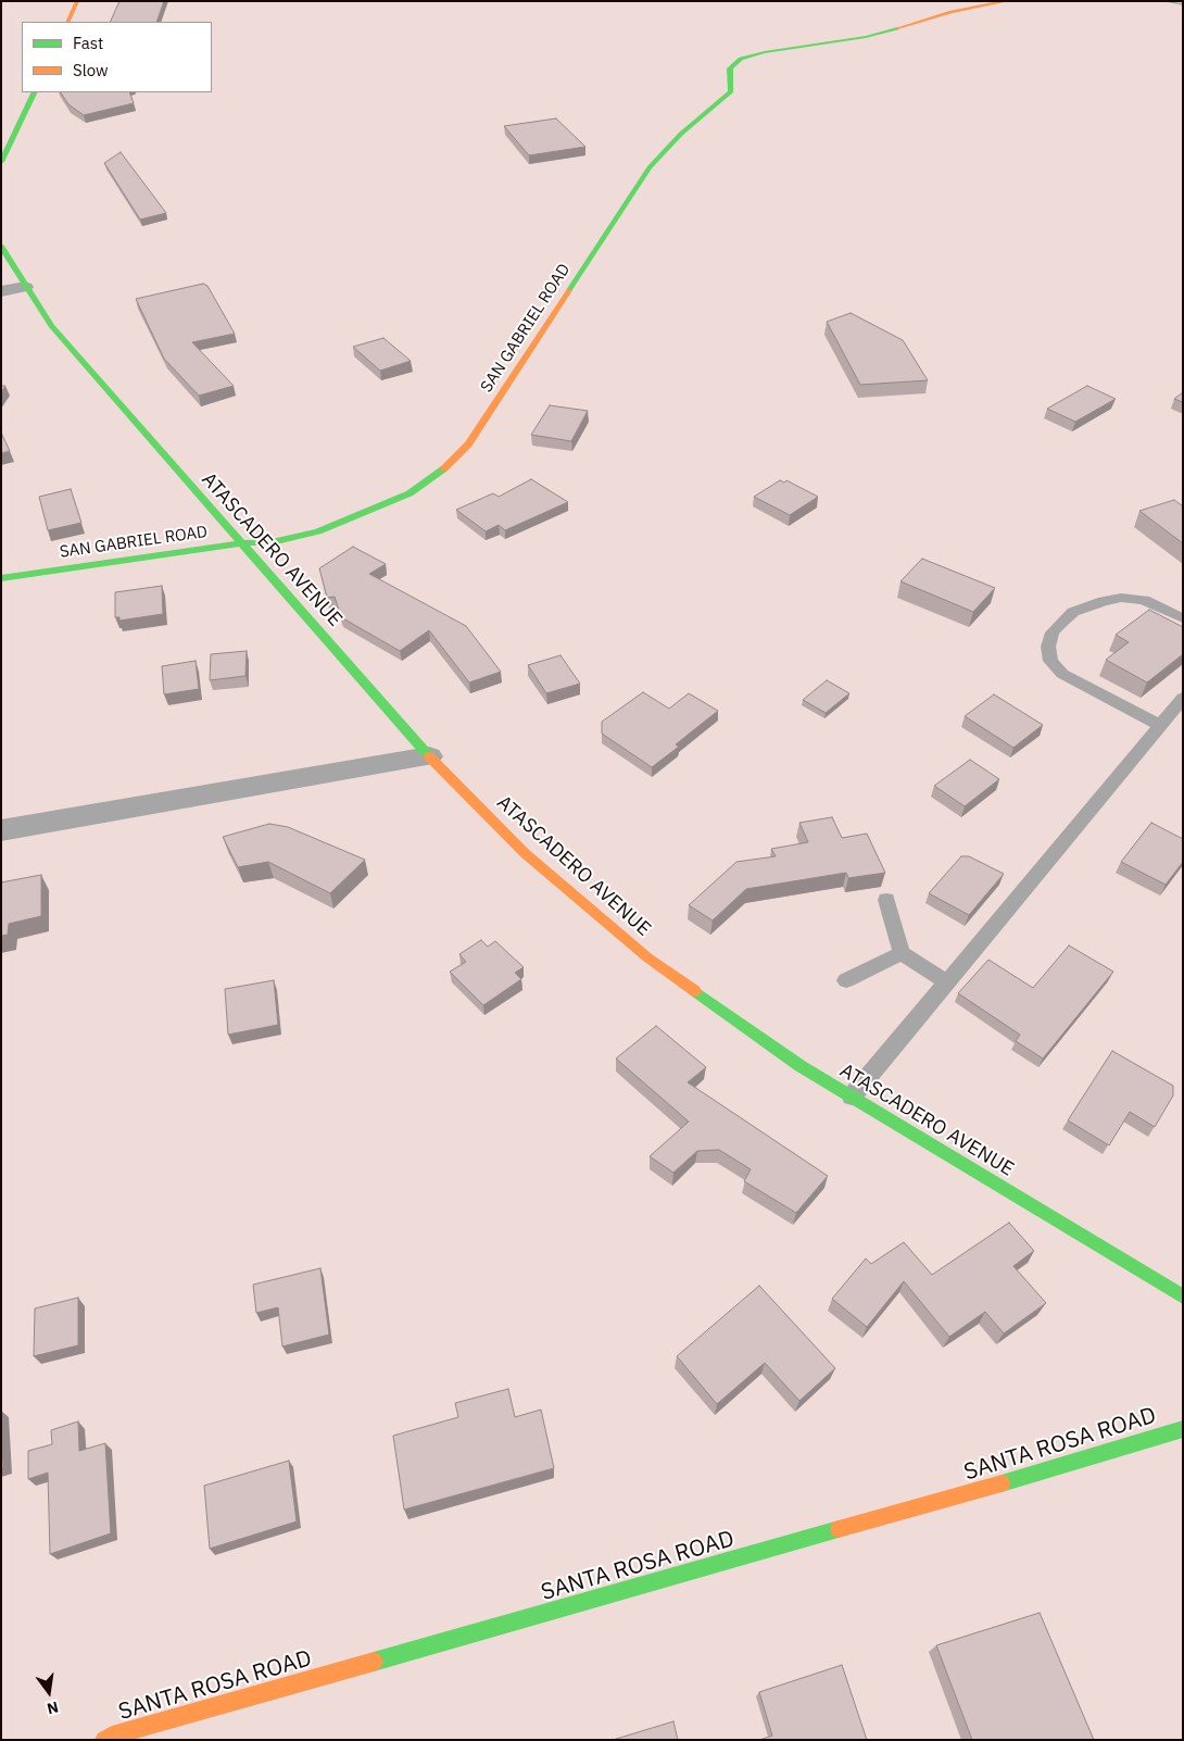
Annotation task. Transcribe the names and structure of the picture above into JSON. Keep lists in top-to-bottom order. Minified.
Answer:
{"streets":{"street":["SAN GABRIEL ROAD","ATASCADERO AVENUE","SANTA ROSA ROAD"]},"crossings":[["SAN GABRIEL ROAD","ATASCADERO AVENUE"]],"legend":["Fast","Slow"],"north":"bottom"}
